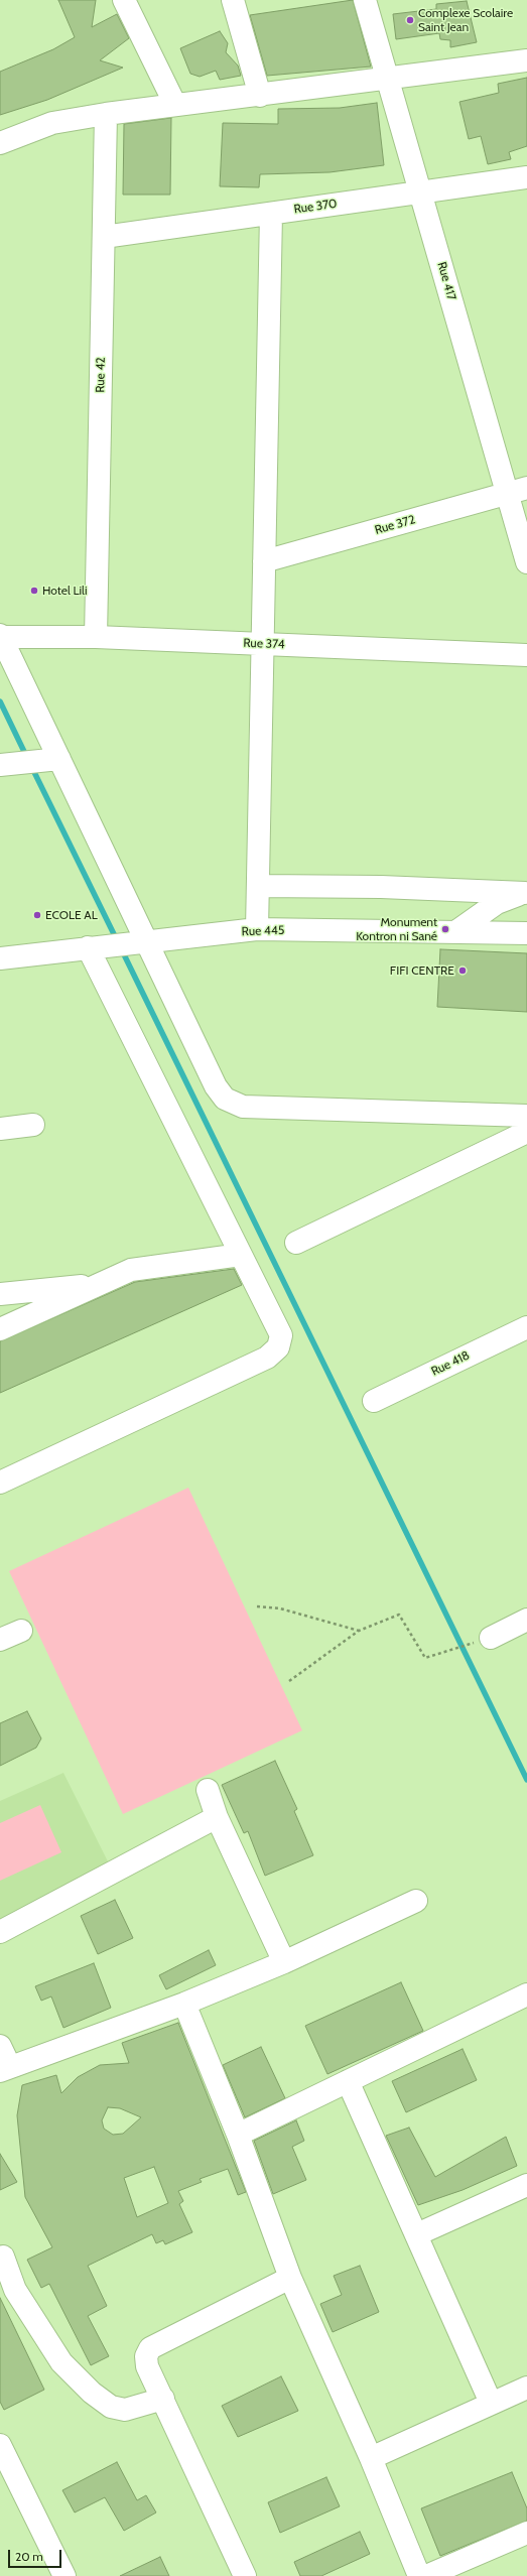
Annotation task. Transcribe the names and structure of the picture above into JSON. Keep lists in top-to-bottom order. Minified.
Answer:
{"streets":{"street":["Rue 370","Rue 417","Rue 42","Rue 372","Rue 374","Rue 445","Rue 418"]},"crossings":[["Rue 370","Rue 417"],["Rue 370","Rue 42"],["Rue 417","Rue 372"],["Rue 42","Rue 374"]],"places":["Complexe Scolaire Saint Jean","Hotel Lili","ECOLE AL","Monument Kontron ni Sané","FIFI CENTRE"],"scale_bar":"20 m"}
